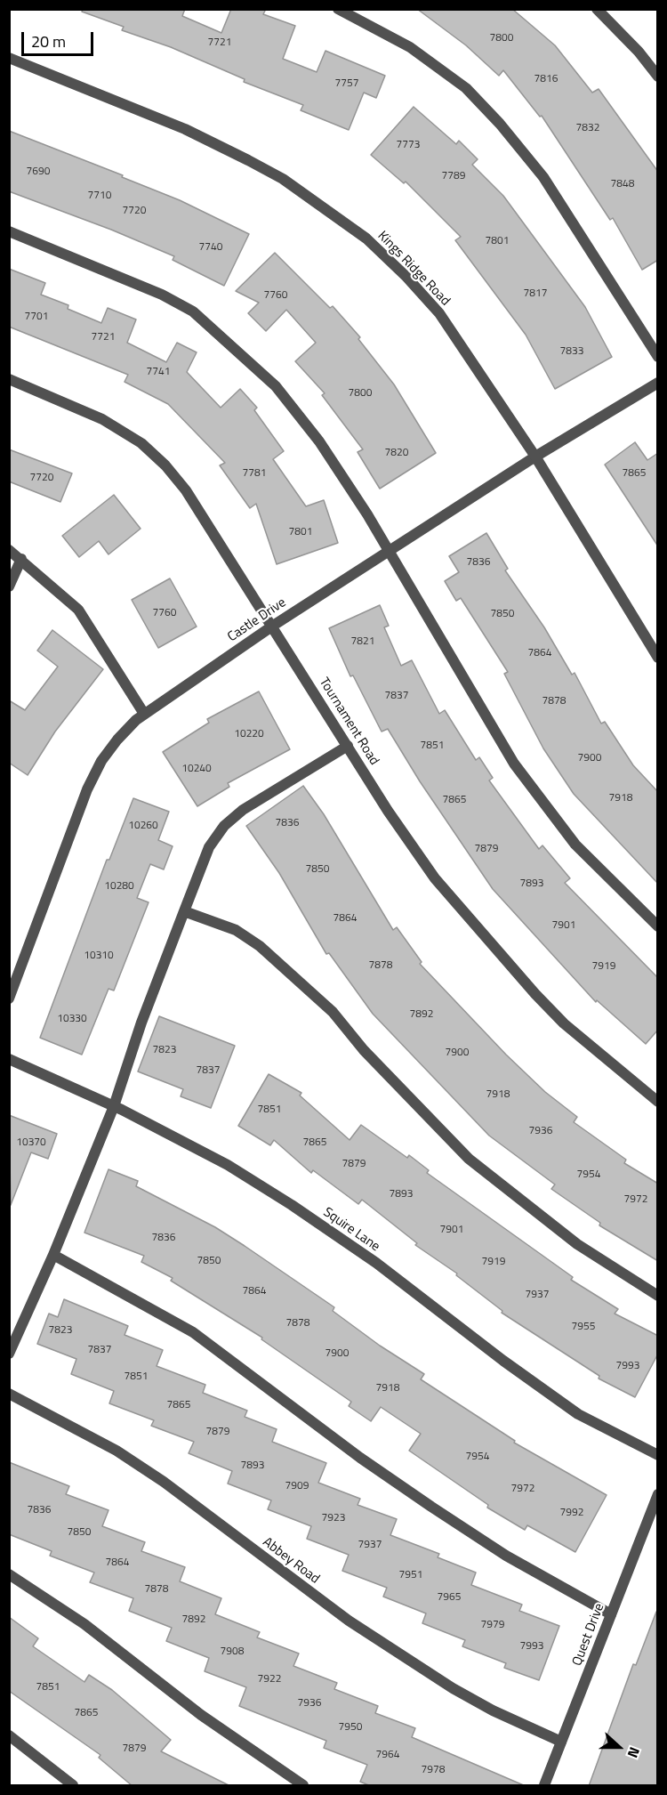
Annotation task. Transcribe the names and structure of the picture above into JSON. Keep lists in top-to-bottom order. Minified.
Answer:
{"streets":{"street":["Kings Ridge Road","Castle Drive","Tournament Road","Squire Lane","Abbey Road","Quest Drive"]},"crossings":[["Kings Ridge Road","Castle Drive"],["Castle Drive","Tournament Road"],["Abbey Road","Quest Drive"]],"house_numbers":["7800","7721","7816","7757","7832","7773","7690","7789","7848","7710","7720","7801","7740","7817","7760","7701","7721","7833","7741","7800","7820","7781","7865","7720","7801","7836","7760","7850","7821","7864","7837","7878","10220","7851","7900","10240","7918","7865","7836","10260","7879","7850","7893","10280","7864","7901","10310","7878","7919","7892","10330","7823","7900","7837","7918","7851","7936","10370","7865","7879","7954","7893","7972","7901","7836","7850","7919","7864","7937","7878","7955","7823","7837","7900","7993","7851","7918","7865","7879","7954","7893","7909","7972","7836","7992","7923","7850","7937","7864","7951","7878","7965","7892","7979","7993","7908","7922","7851","7936","7865","7950","7879","7964","7978"],"scale_bar":"20 m","north":"right"}
